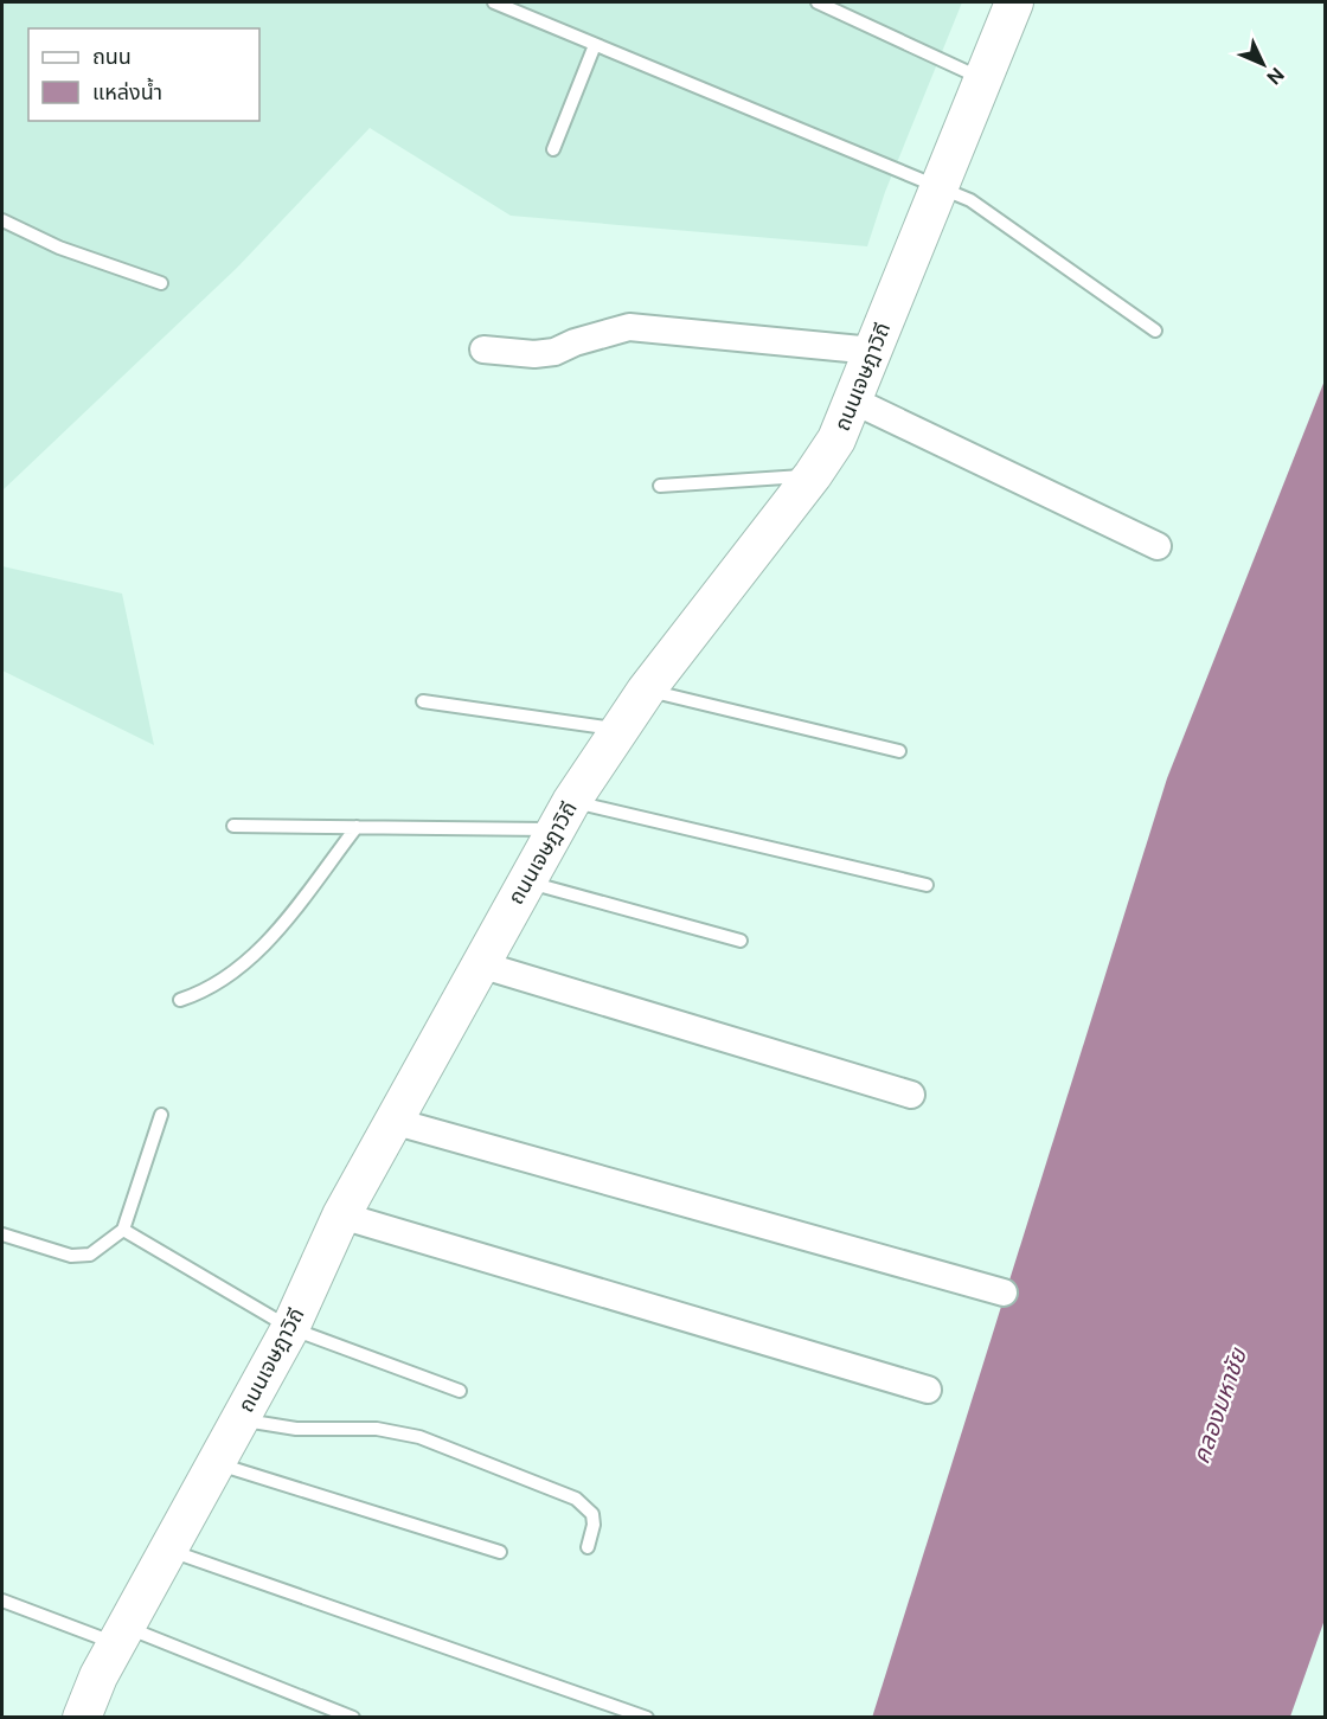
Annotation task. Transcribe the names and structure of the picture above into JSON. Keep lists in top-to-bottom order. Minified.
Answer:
{"streets":{"street":["ถนนเจษฎาวิถี"]},"water":["คลองมหาชัย"],"legend":["ถนน","แหล่งน้ำ"],"north":"bottom right"}
